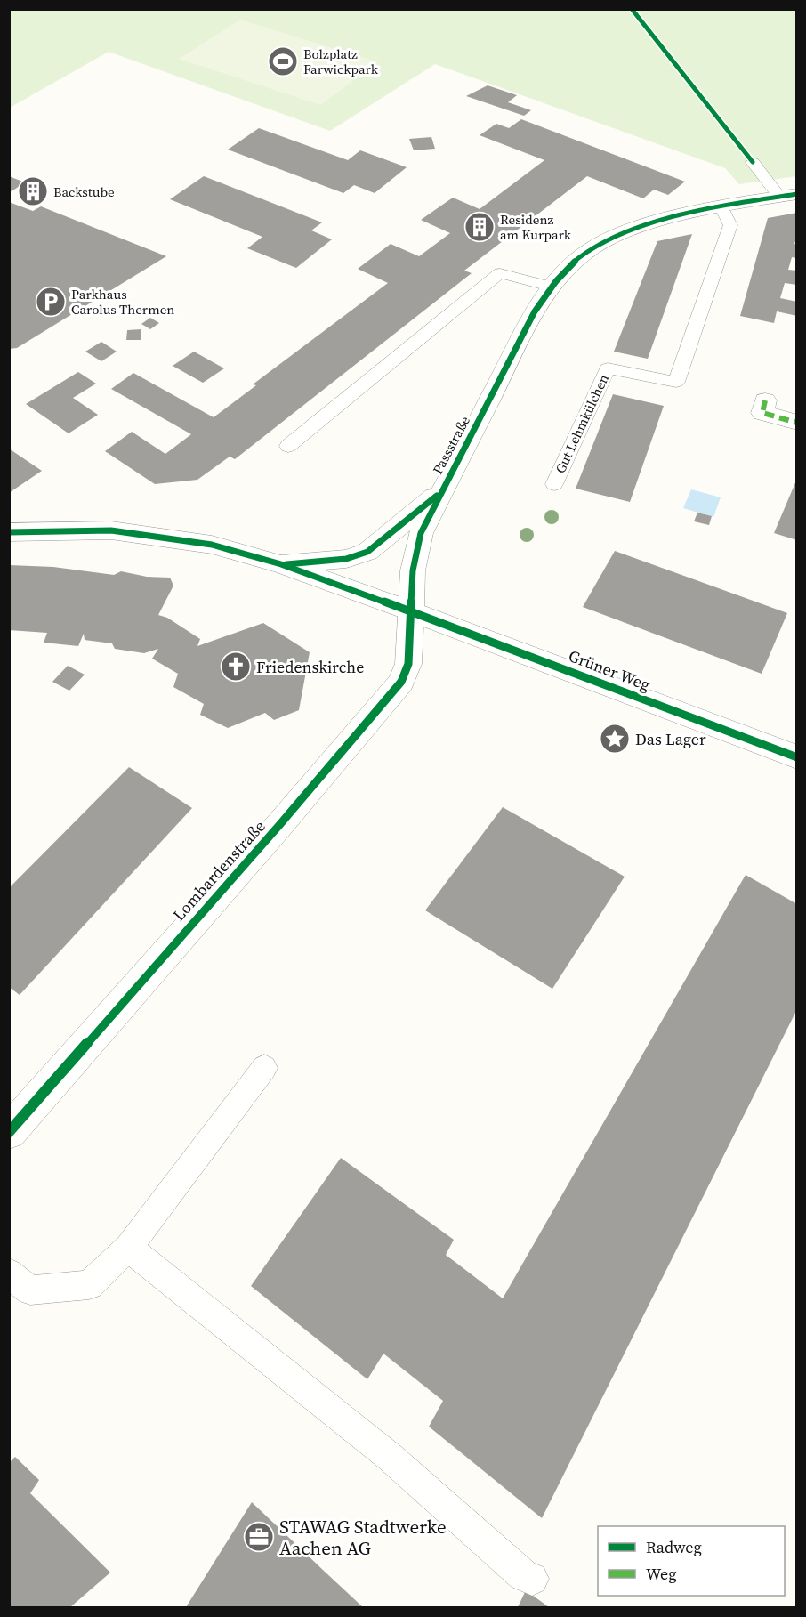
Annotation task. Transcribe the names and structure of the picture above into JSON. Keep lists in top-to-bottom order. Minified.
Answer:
{"streets":{"street":["Passstraße","Grüner Weg","Lombardenstraße"],"lane":["Gut Lehmkülchen"]},"crossings":[["Gut Lehmkülchen","Passstraße"],["Passstraße","Grüner Weg"],["Passstraße","Lombardenstraße"],["Grüner Weg","Lombardenstraße"]],"places":{"sports":["Bolzplatz Farwickpark"],"building":["Backstube","Residenz am Kurpark"],"parking":["Parkhaus Carolus Thermen"],"church":["Friedenskirche"],"place":["Das Lager"],"office":["STAWAG Stadtwerke Aachen AG"]},"legend":["Radweg","Weg"]}
